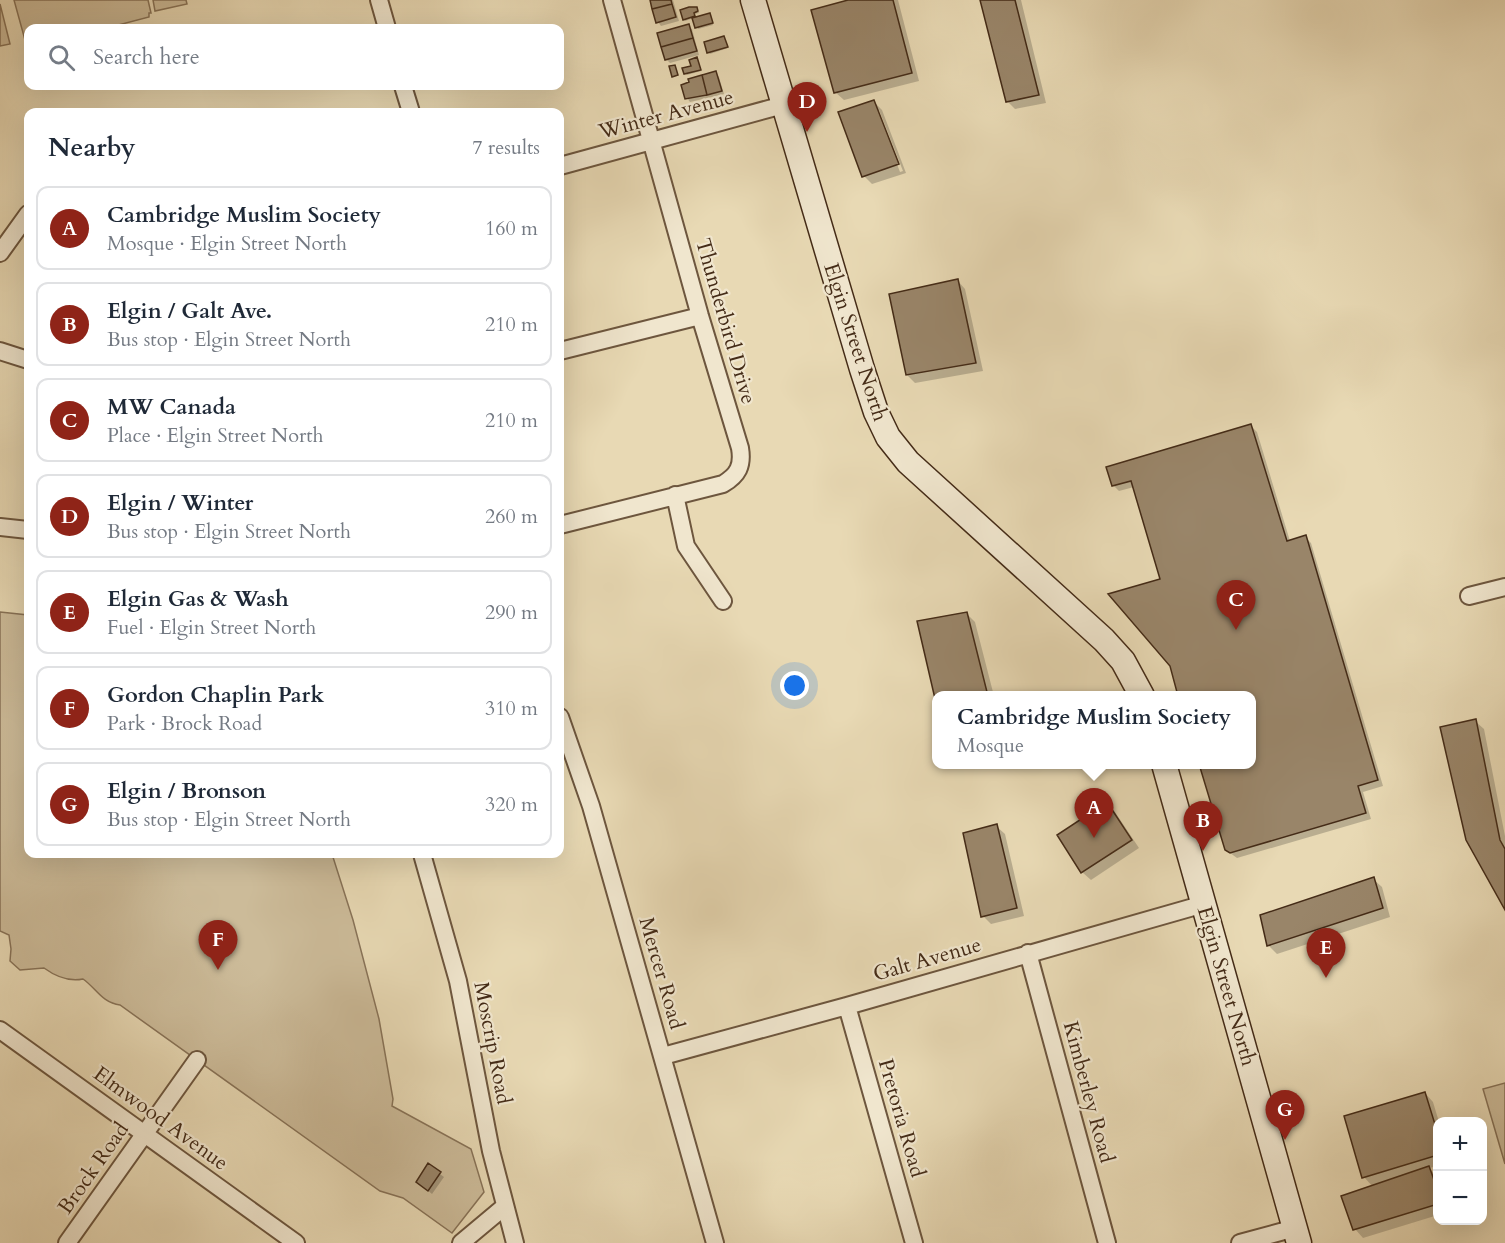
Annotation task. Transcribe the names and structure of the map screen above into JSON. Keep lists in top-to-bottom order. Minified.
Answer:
{"streets":{"street":["Winter Avenue","Thunderbird Drive","Elgin Street North","Galt Avenue","Mercer Road","Moscrip Road","Kimberley Road","Elmwood Avenue","Pretoria Road","Brock Road"]},"crossings":[["Winter Avenue","Thunderbird Drive"],["Winter Avenue","Elgin Street North"],["Elgin Street North","Galt Avenue"],["Galt Avenue","Mercer Road"],["Galt Avenue","Kimberley Road"],["Galt Avenue","Pretoria Road"],["Elmwood Avenue","Brock Road"]],"page":{"search":"Search here","pins":["D","C","A","B","F","E","G"],"heading":["Nearby","7 results"],"list":[{"mark":"A","name":"Cambridge Muslim Society","note":"Mosque · Elgin Street North","value":"160 m"},{"mark":"B","name":"Elgin / Galt Ave.","note":"Bus stop · Elgin Street North","value":"210 m"},{"mark":"C","name":"MW Canada","note":"Place · Elgin Street North","value":"210 m"},{"mark":"D","name":"Elgin / Winter","note":"Bus stop · Elgin Street North","value":"260 m"},{"mark":"E","name":"Elgin Gas & Wash","note":"Fuel · Elgin Street North","value":"290 m"},{"mark":"F","name":"Gordon Chaplin Park","note":"Park · Brock Road","value":"310 m"},{"mark":"G","name":"Elgin / Bronson","note":"Bus stop · Elgin Street North","value":"320 m"}],"popup":["Cambridge Muslim Society","Mosque"],"map_buttons":["+","−"]}}
